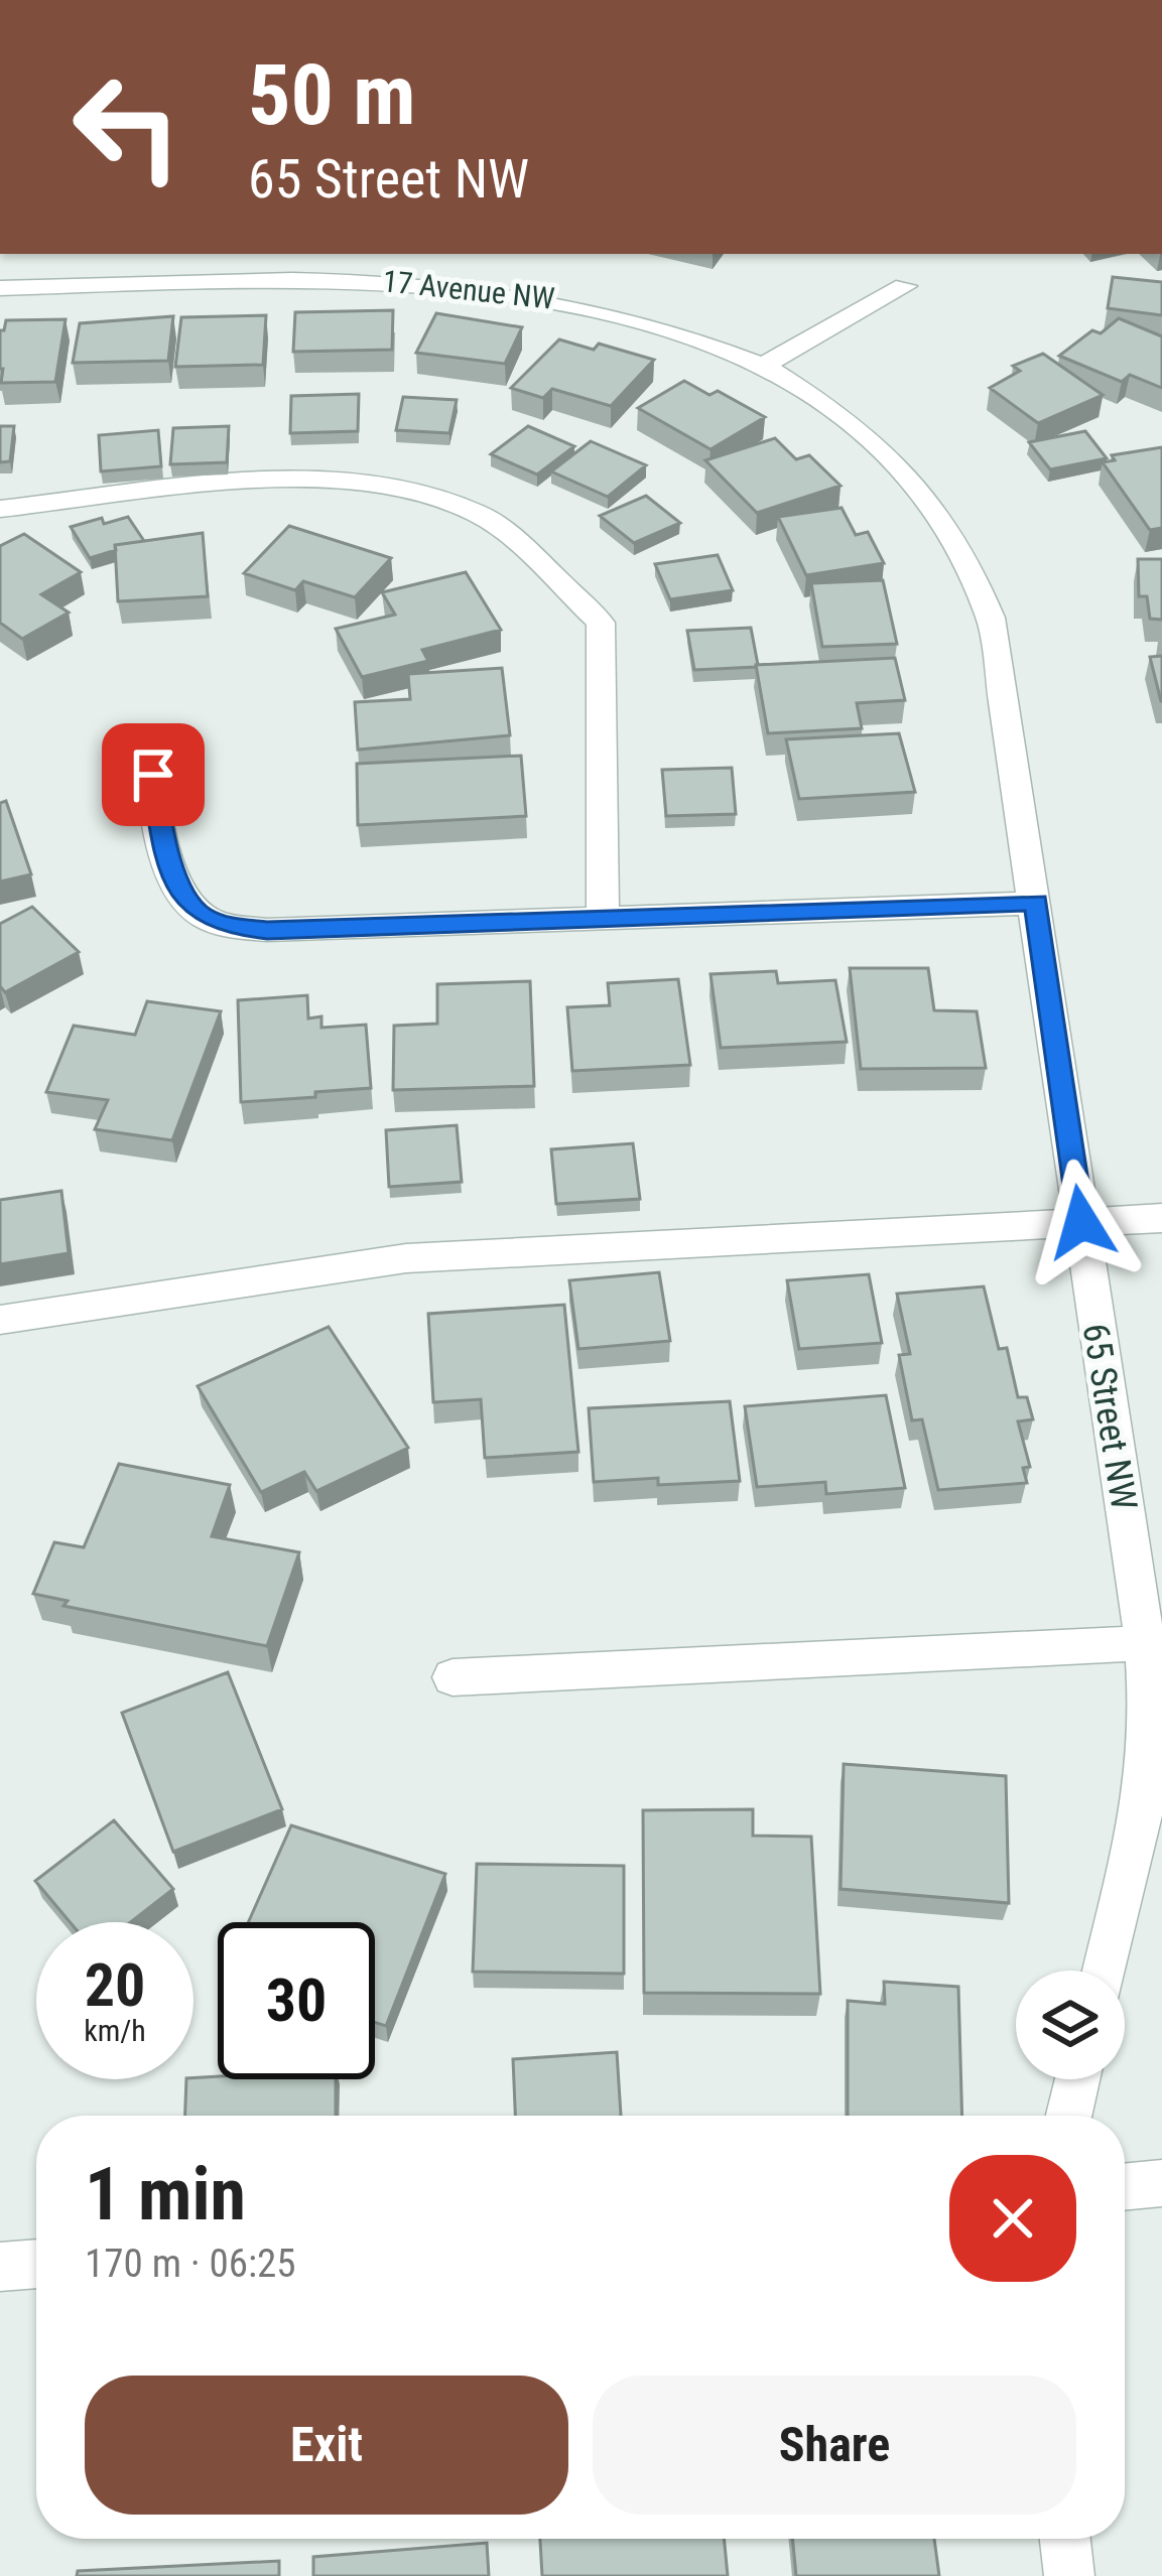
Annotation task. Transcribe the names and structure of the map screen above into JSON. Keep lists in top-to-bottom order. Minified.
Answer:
{"streets":{"street":["17 Avenue NW","65 Street NW"]},"crossings":[["17 Avenue NW","65 Street NW"]],"page":{"turn":["50 m","65 Street NW"],"speed":"20 km/h","limit":"30","heading":["1 min","170 m · 06:25"],"buttons":["Exit","Share"]}}
